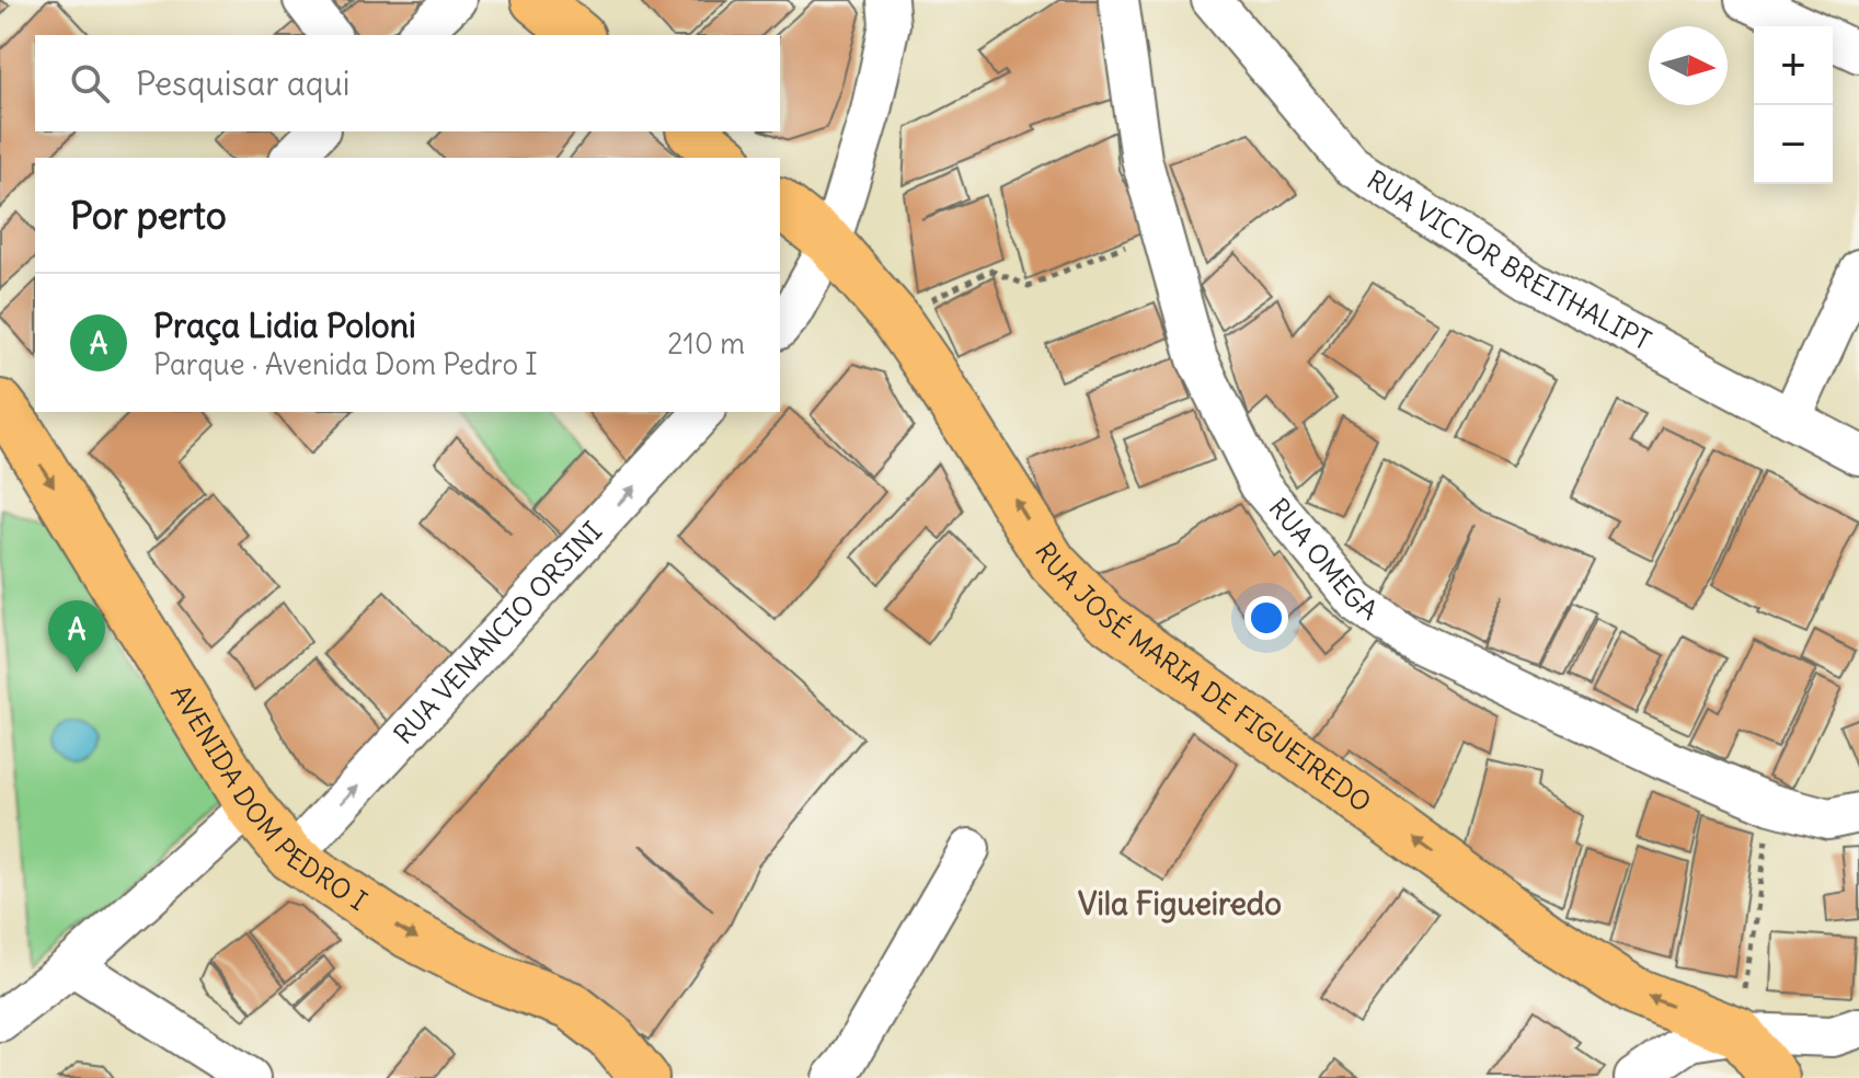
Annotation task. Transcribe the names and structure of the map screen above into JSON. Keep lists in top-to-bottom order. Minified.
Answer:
{"streets":{"main road":["RUA JOSÉ MARIA DE FIGUEIREDO","AVENIDA DOM PEDRO I"],"street":["RUA VICTOR BREITHALIPT","RUA OMEGA","RUA VENANCIO ORSINI"]},"crossings":[["RUA VENANCIO ORSINI","AVENIDA DOM PEDRO I"]],"one_way":["RUA VENANCIO ORSINI","RUA JOSÉ MARIA DE FIGUEIREDO","AVENIDA DOM PEDRO I"],"districts":["Vila Figueiredo"],"north":"right","page":{"map_buttons":["+","−"],"search":"Pesquisar aqui","heading":"Por perto","list":[{"mark":"A","name":"Praça Lidia Poloni","note":"Parque · Avenida Dom Pedro I","value":"210 m"}],"pins":"A"}}
